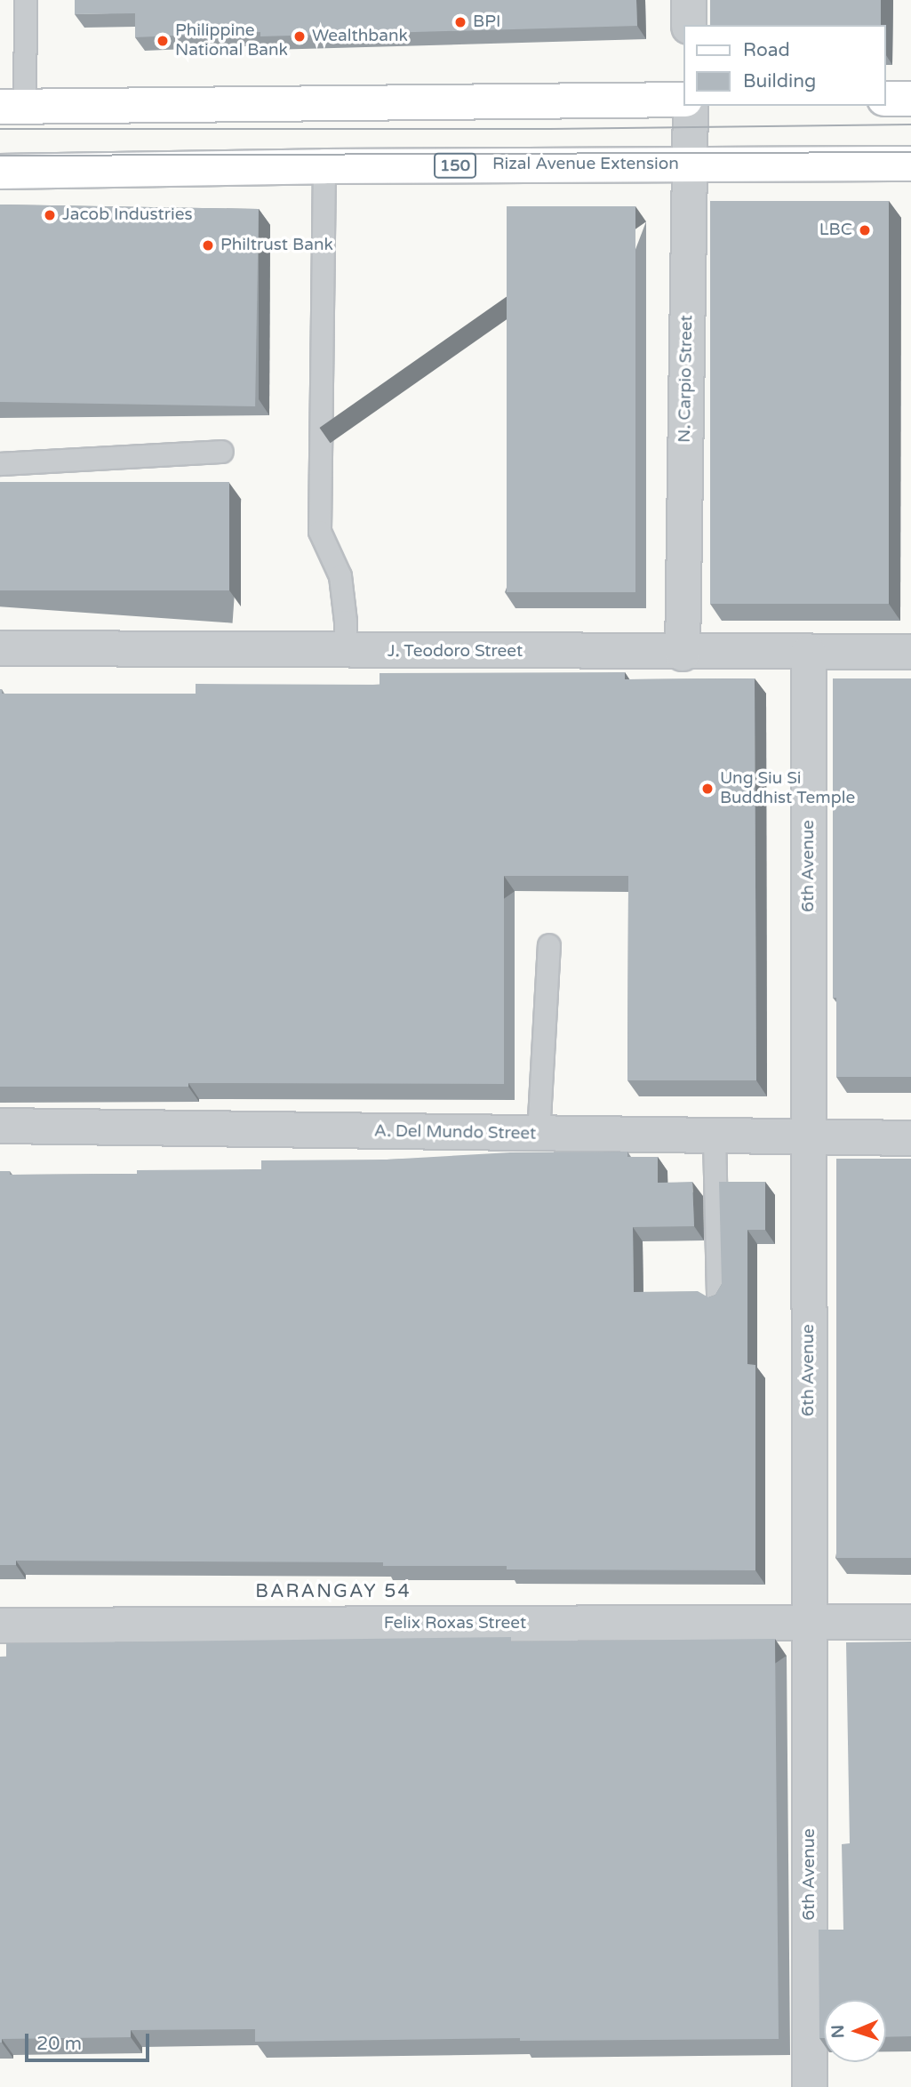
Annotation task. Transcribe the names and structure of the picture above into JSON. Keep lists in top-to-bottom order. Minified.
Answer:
{"streets":{"main road":["Rizal Avenue Extension","150"],"street":["N. Carpio Street","J. Teodoro Street","6th Avenue","A. Del Mundo Street","Felix Roxas Street"]},"crossings":[["Rizal Avenue Extension","N. Carpio Street"],["N. Carpio Street","J. Teodoro Street"],["J. Teodoro Street","6th Avenue"],["6th Avenue","A. Del Mundo Street"],["6th Avenue","Felix Roxas Street"]],"districts":["BARANGAY 54"],"places":["BPI","Wealthbank","Philippine National Bank","Jacob Industries","LBC","Philtrust Bank","Ung Siu Si Buddhist Temple"],"legend":["Road","Building"],"scale_bar":"20 m","north":"left"}
